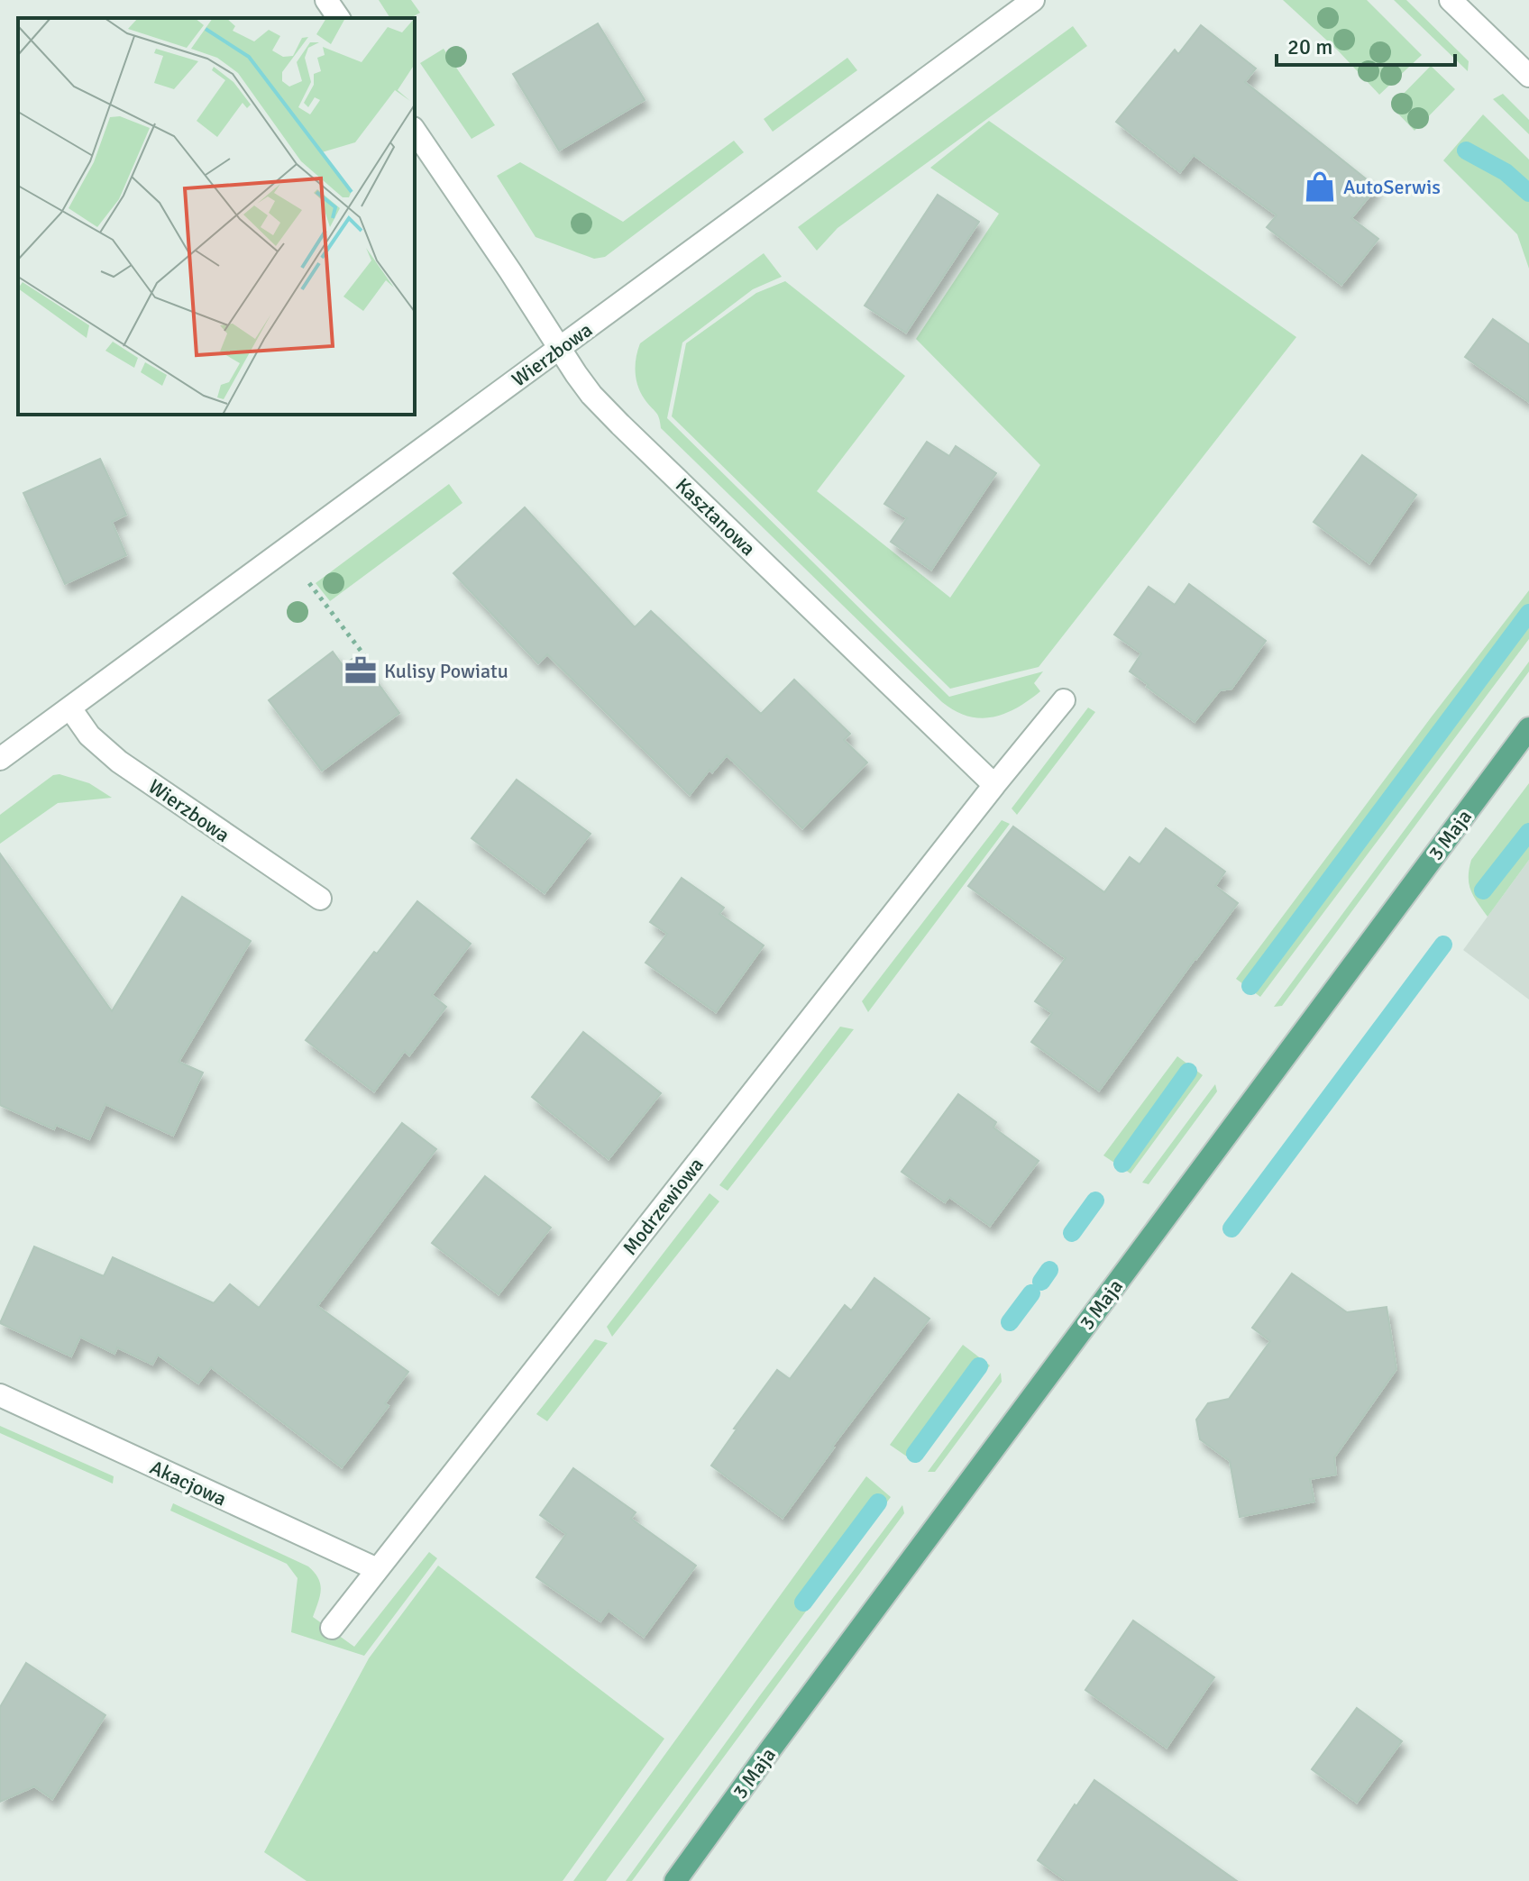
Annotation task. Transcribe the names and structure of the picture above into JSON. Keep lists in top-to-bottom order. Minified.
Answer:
{"streets":{"main road":["3 Maja"],"street":["Wierzbowa","Kasztanowa","Modrzewiowa","Akacjowa"]},"crossings":[["Wierzbowa","Kasztanowa"],["Kasztanowa","Modrzewiowa"],["Modrzewiowa","Akacjowa"]],"places":{"shop":["AutoSerwis"],"office":["Kulisy Powiatu"]},"scale_bar":"20 m"}
